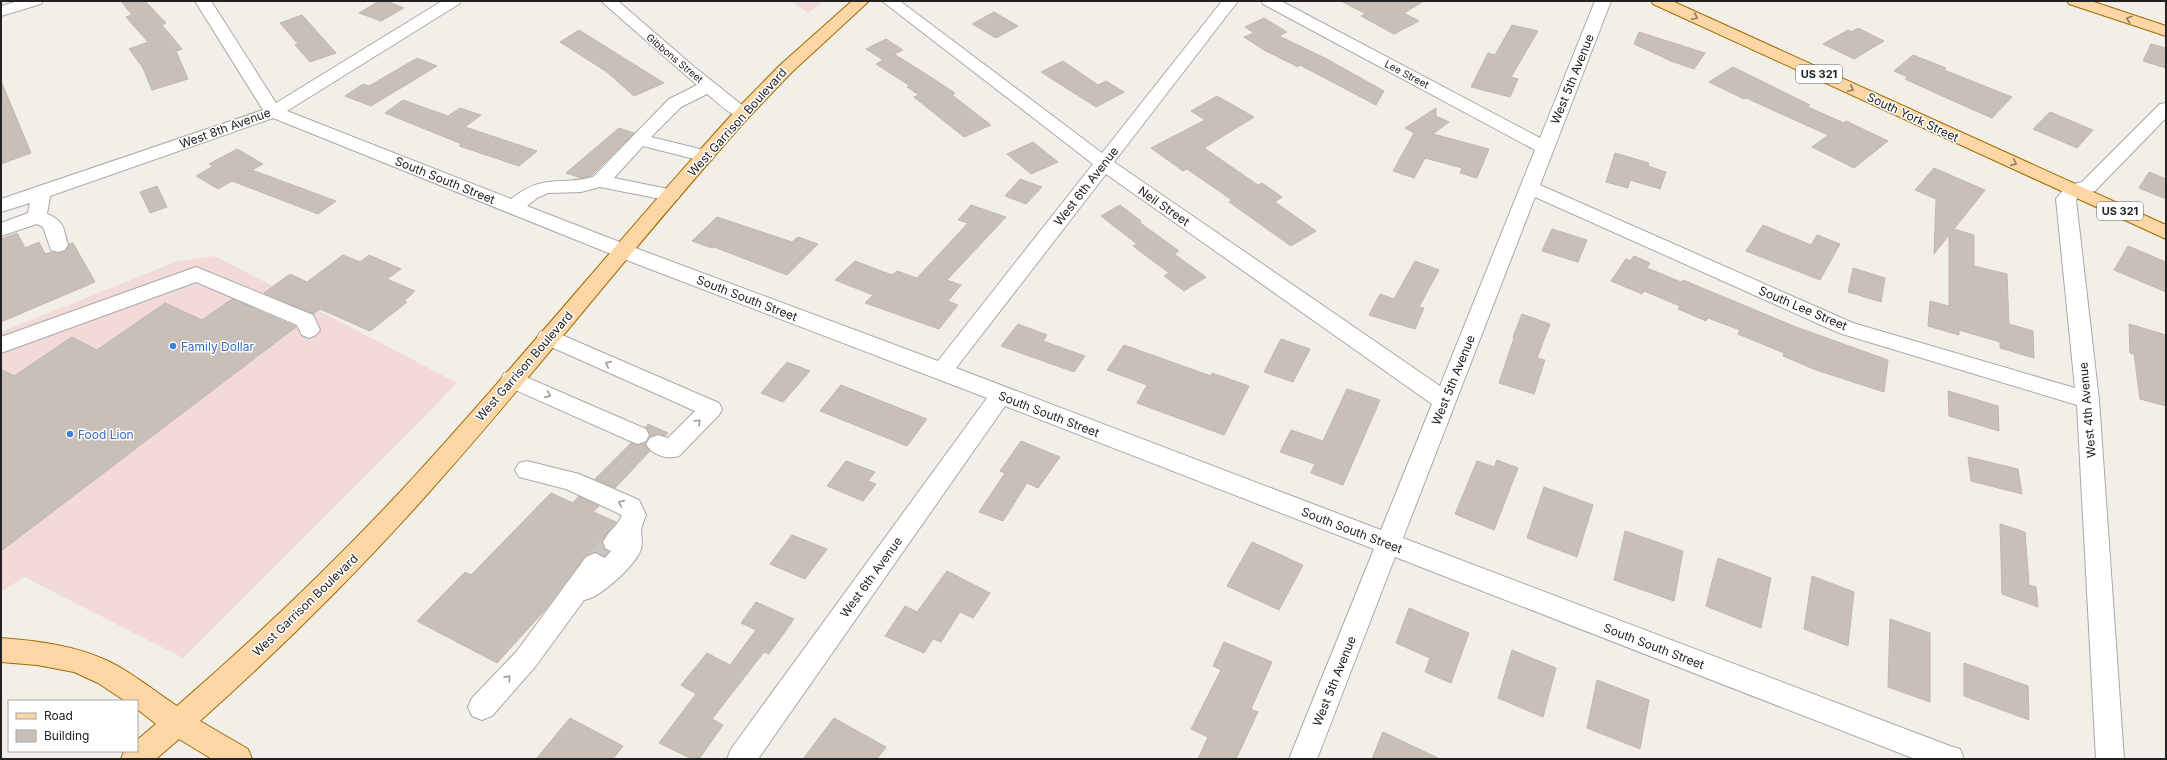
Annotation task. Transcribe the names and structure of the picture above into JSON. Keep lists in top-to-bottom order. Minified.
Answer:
{"streets":{"main road":["US 321","South York Street","West Garrison Boulevard"],"street":["Gibbons Street","Lee Street","West 5th Avenue","West 8th Avenue","South South Street","West 6th Avenue","Neil Street","South Lee Street","West 4th Avenue"]},"crossings":[["Gibbons Street","West Garrison Boulevard"],["Lee Street","West 5th Avenue"],["West 5th Avenue","South South Street"],["West 5th Avenue","Neil Street"],["West 5th Avenue","South Lee Street"],["South York Street","West 4th Avenue"],["West Garrison Boulevard","South South Street"],["West 8th Avenue","South South Street"],["South South Street","West 6th Avenue"],["West 6th Avenue","Neil Street"],["South Lee Street","West 4th Avenue"]],"one_way":["South York Street"],"places":["Family Dollar","Food Lion"],"legend":["Road","Building"]}
